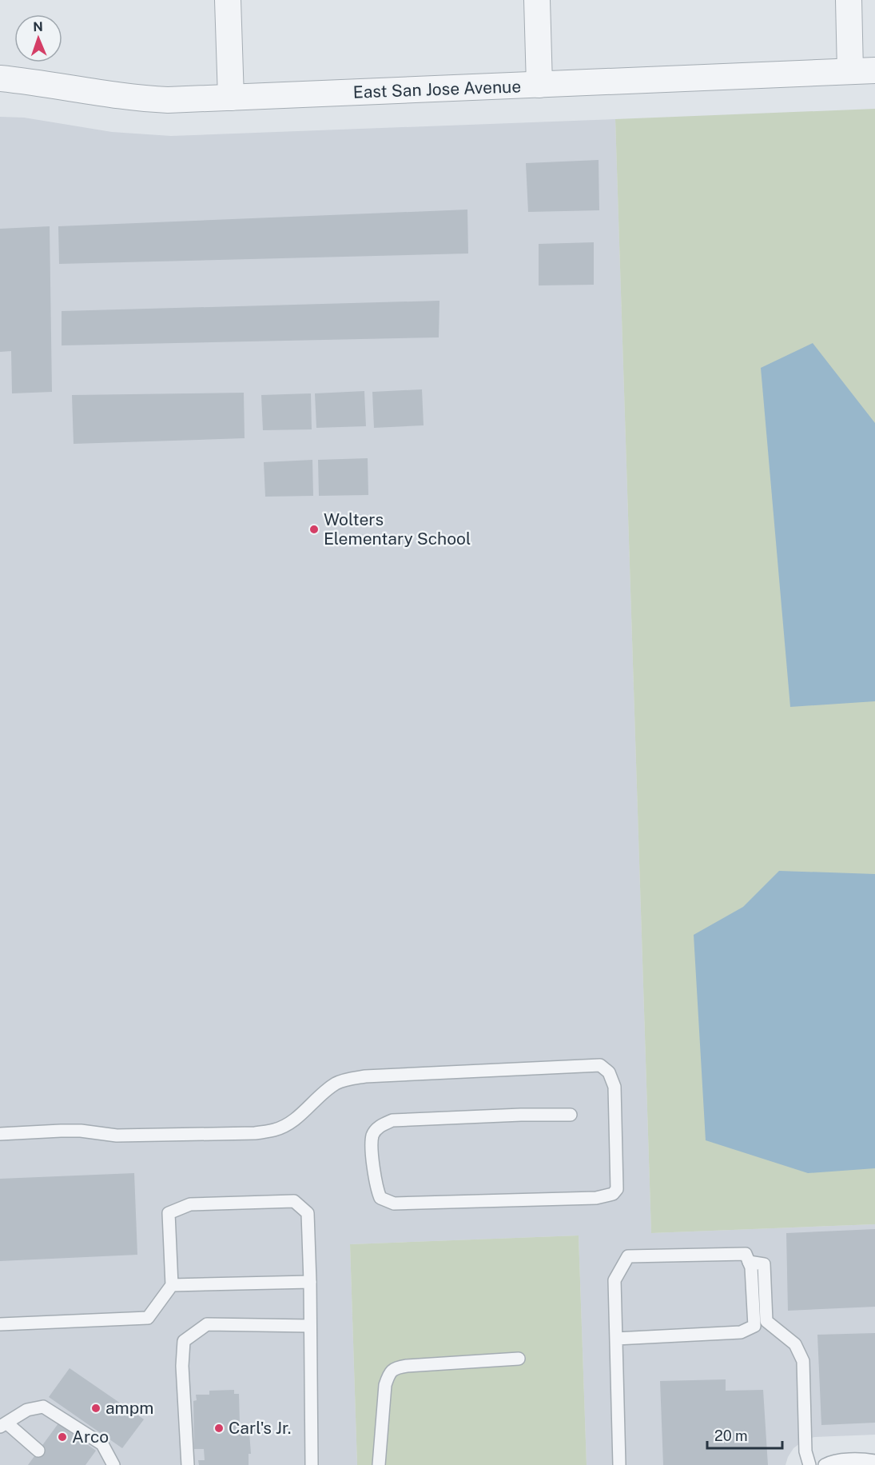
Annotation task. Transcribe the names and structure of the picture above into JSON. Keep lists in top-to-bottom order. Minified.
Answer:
{"streets":{"street":["East San Jose Avenue"]},"places":["Wolters Elementary School","ampm","Carl's Jr.","Arco"],"scale_bar":"20 m","north":"top"}
